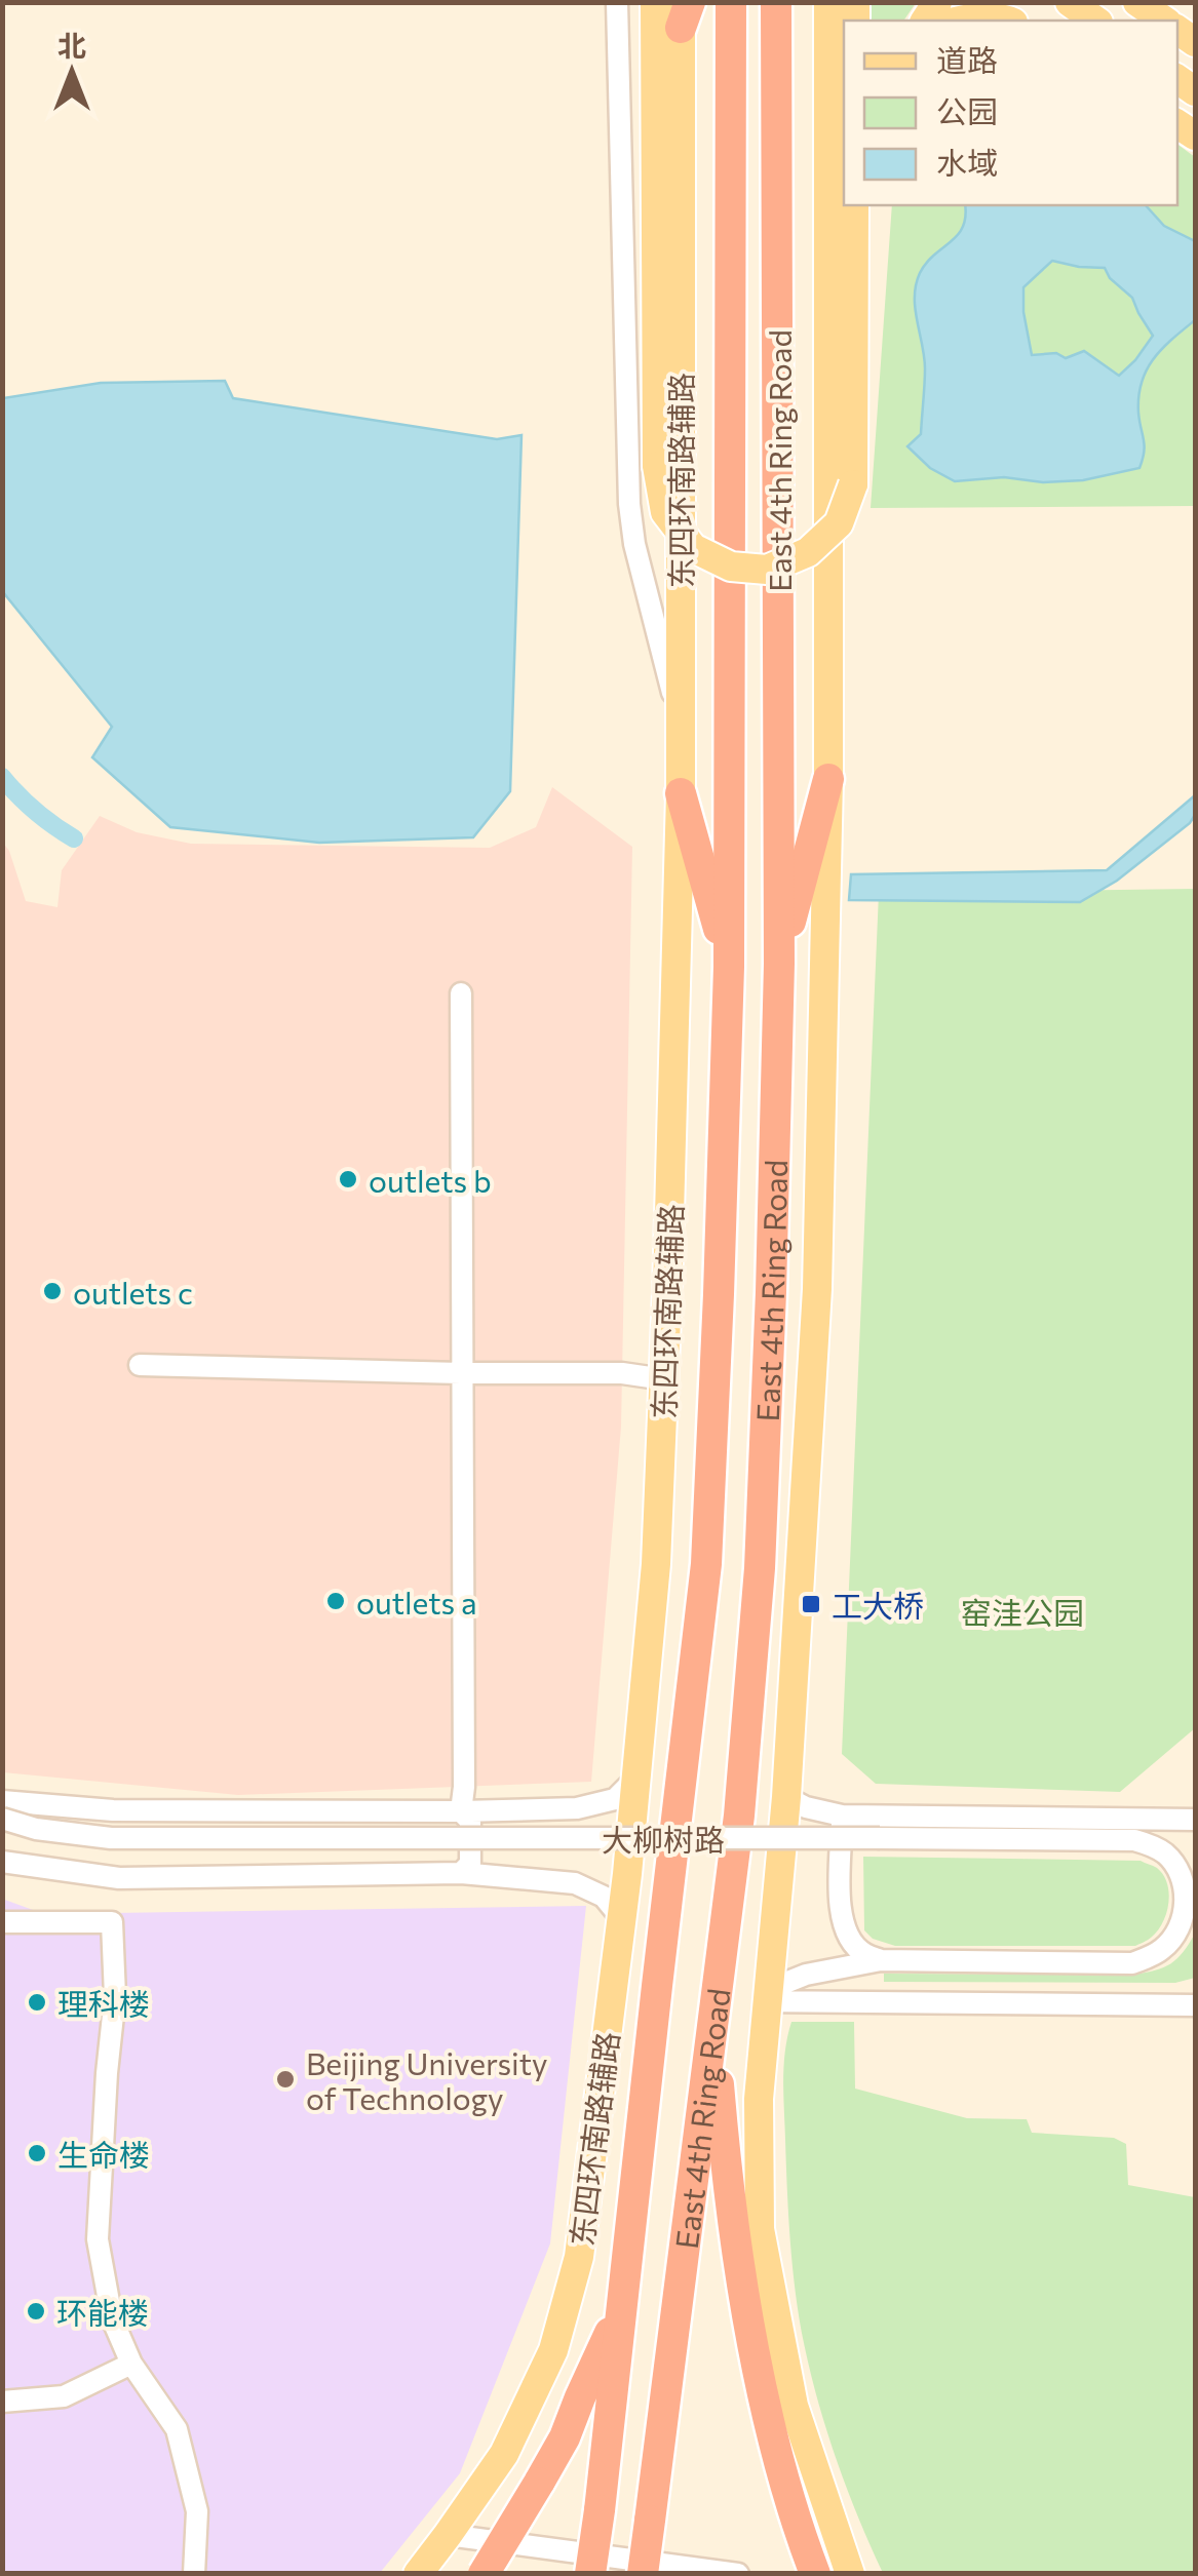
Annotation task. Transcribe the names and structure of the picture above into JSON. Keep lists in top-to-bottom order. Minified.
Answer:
{"streets":{"highway":["East 4th Ring Road"],"main road":["东四环南路辅路"],"street":["大柳树路"]},"parks":["窑洼公园"],"places":{"other":["outlets b","outlets c","outlets a","理科楼","Beijing University of Technology","生命楼","环能楼"],"transit":["工大桥"]},"legend":["道路","公园","水域"],"north":"top"}
